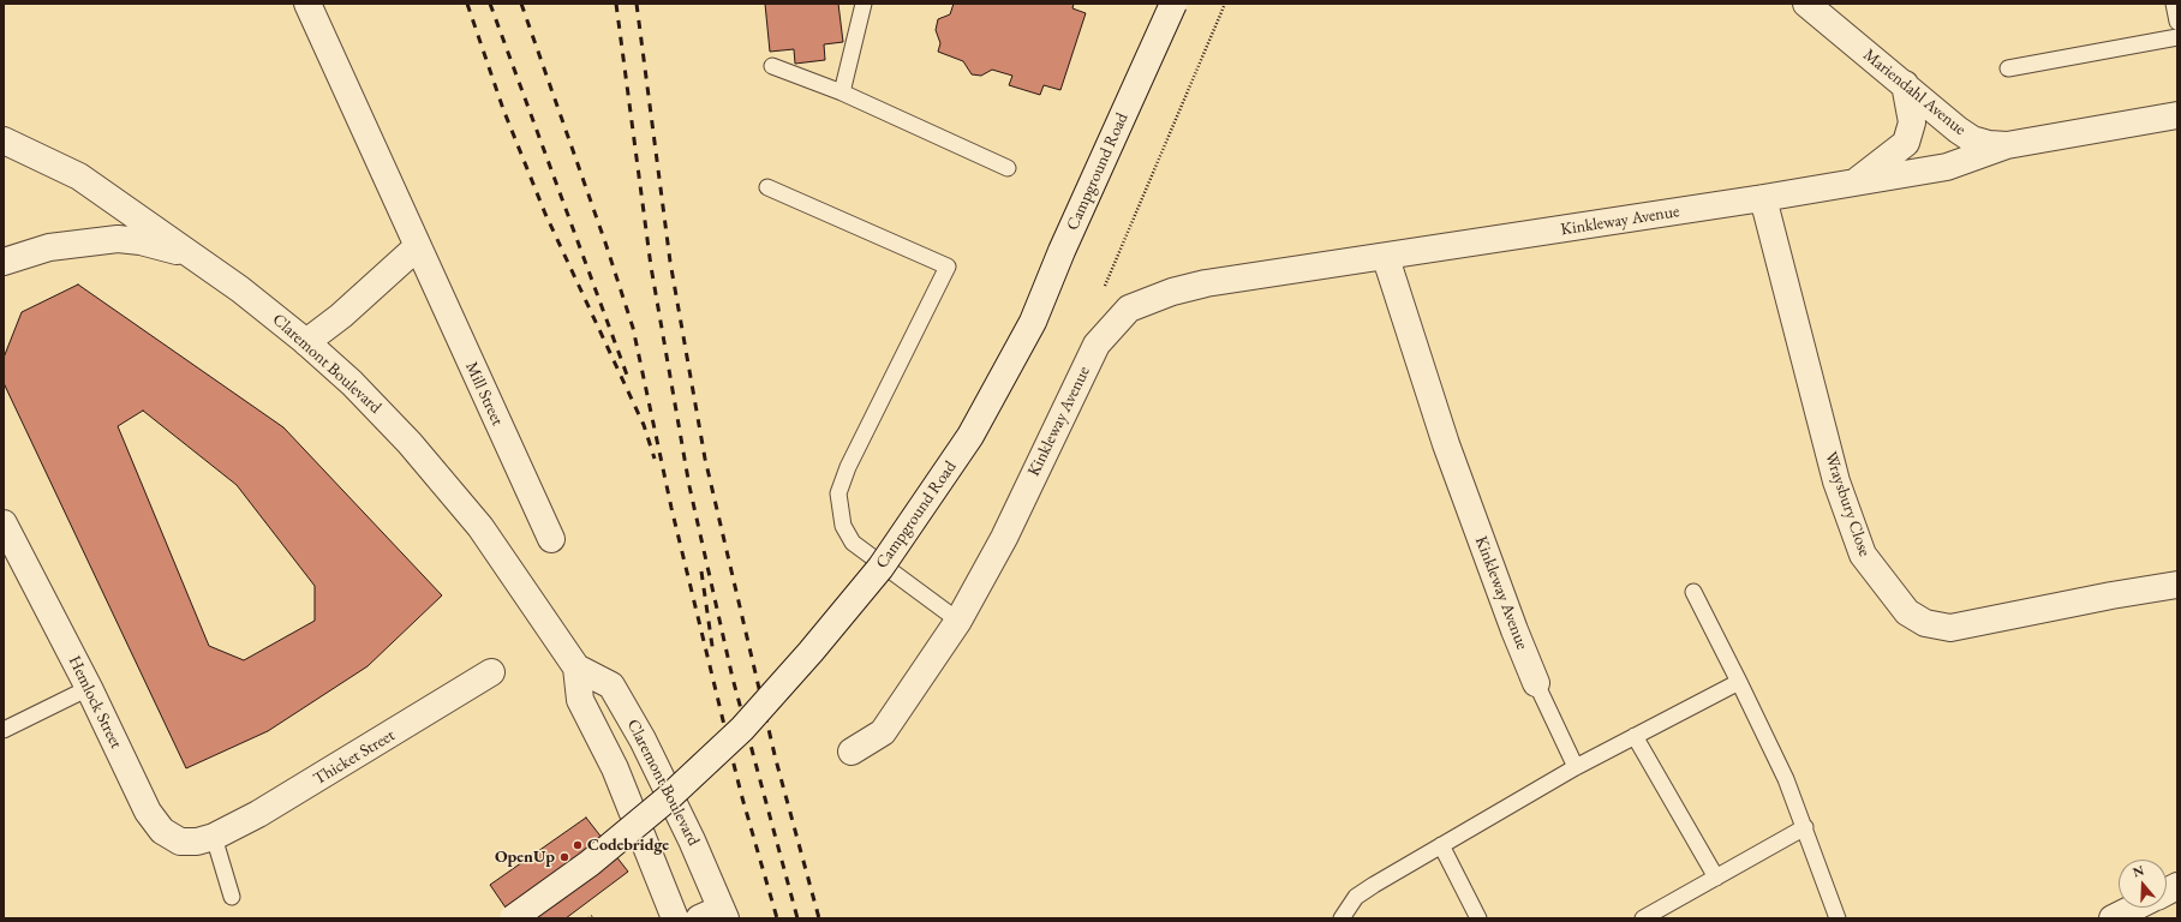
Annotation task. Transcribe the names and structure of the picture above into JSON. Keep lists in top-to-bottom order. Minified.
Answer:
{"streets":{"street":["Mariendahl Avenue","Campground Road","Kinkleway Avenue","Claremont Boulevard","Mill Street","Wraysbury Close","Hemlock Street","Thicket Street"]},"crossings":[["Mariendahl Avenue","Kinkleway Avenue"],["Kinkleway Avenue","Wraysbury Close"],["Hemlock Street","Thicket Street"]],"places":["Codebridge","OpenUp"],"north":"top"}
